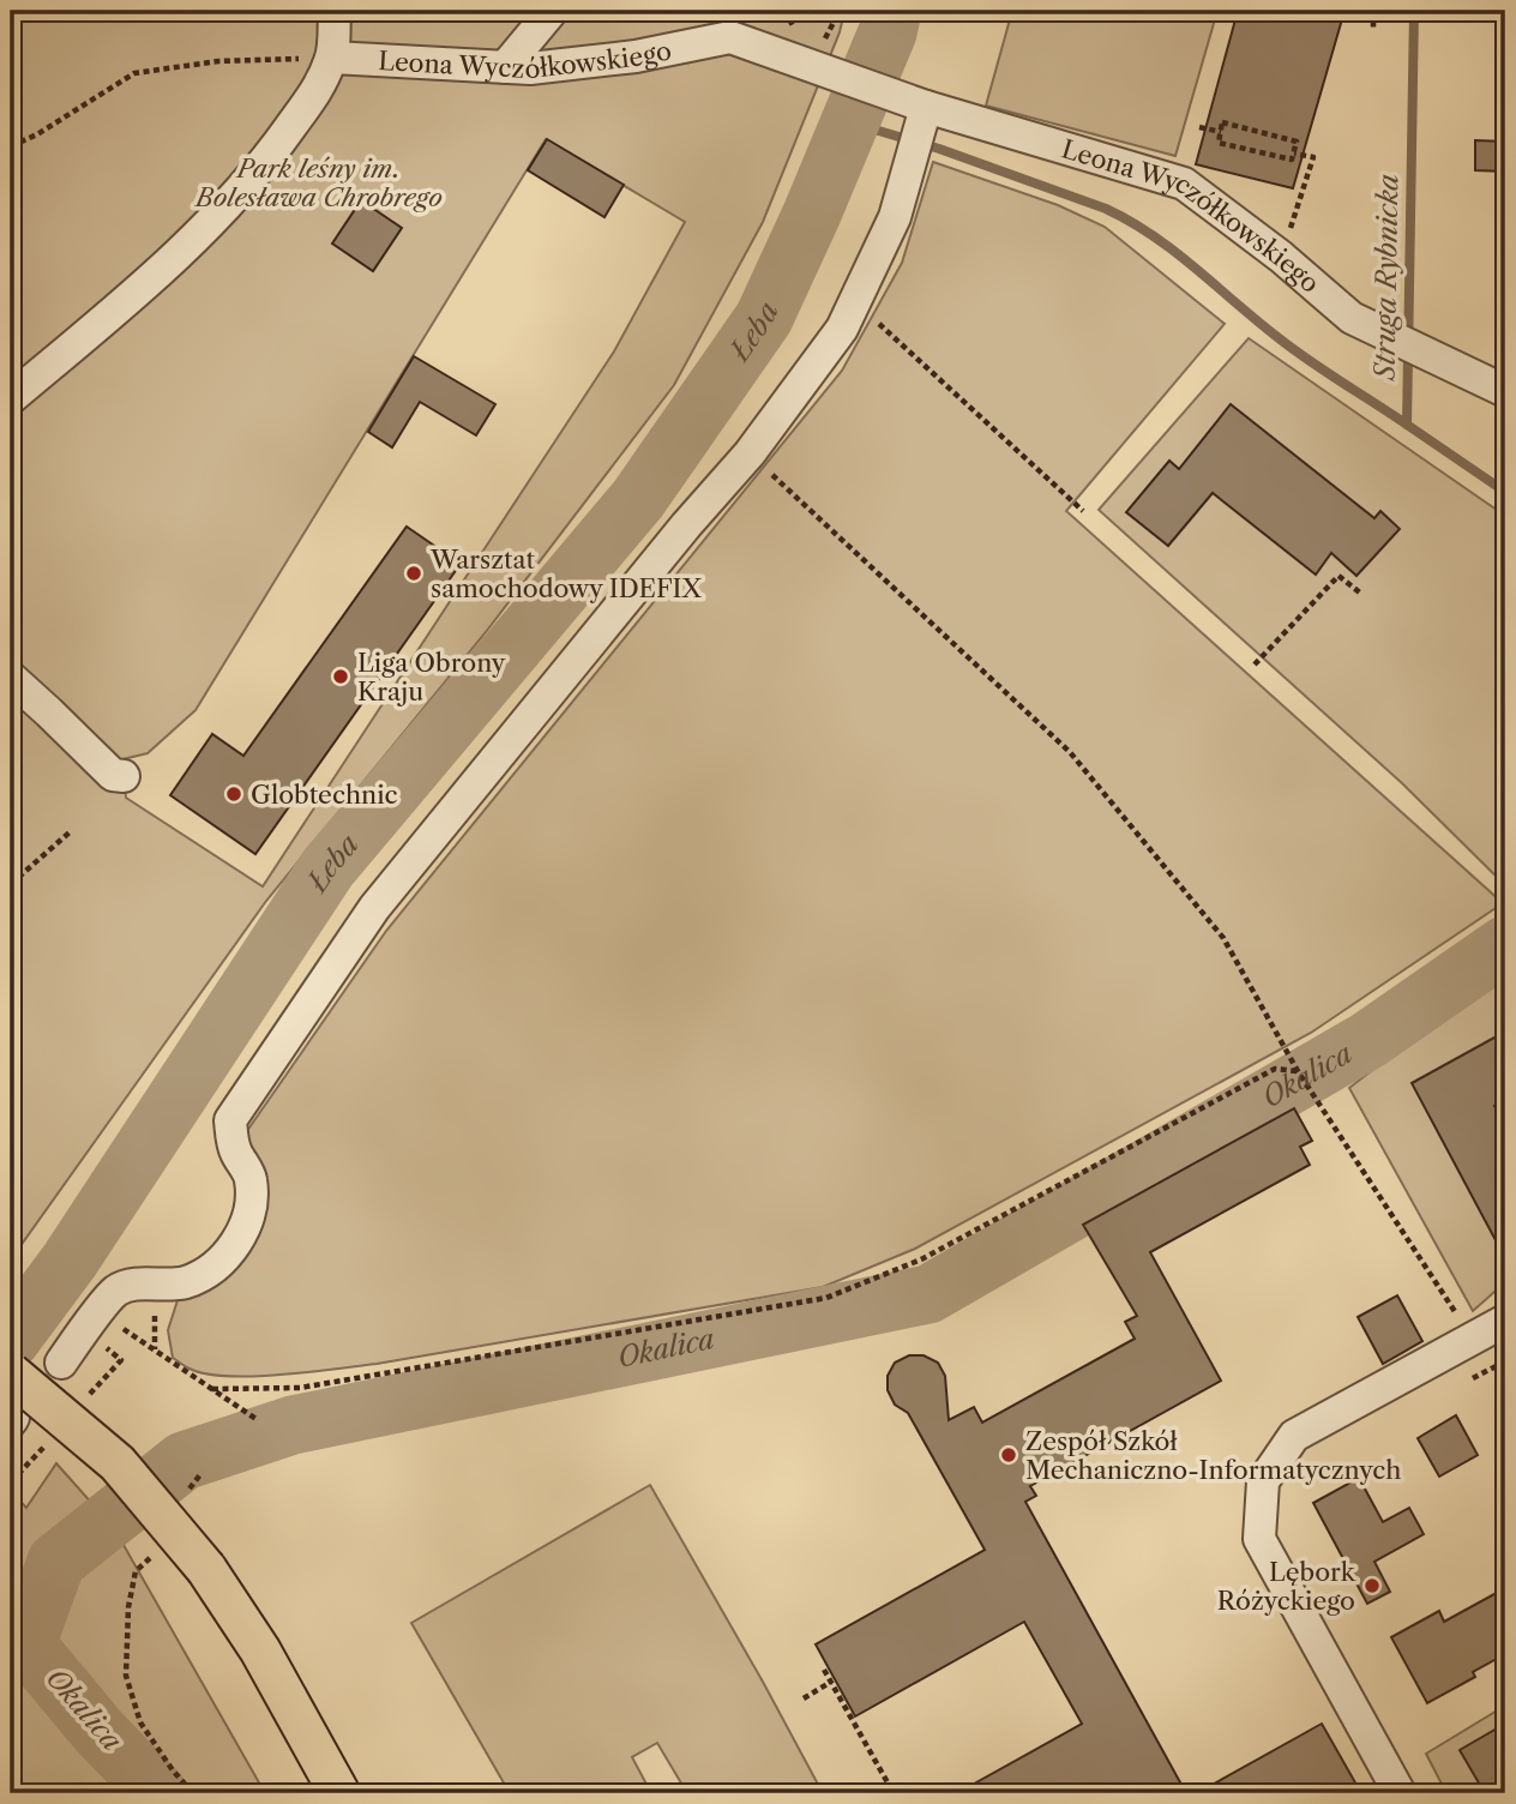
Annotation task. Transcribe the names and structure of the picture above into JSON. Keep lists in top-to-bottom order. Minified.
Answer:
{"streets":{"street":["Leona Wyczółkowskiego"]},"water":["Struga Rybnicka","Łeba","Okalica"],"parks":["Park leśny im. Bolesława Chrobrego"],"places":["Warsztat samochodowy IDEFIX","Liga Obrony Kraju","Globtechnic","Zespół Szkół Mechaniczno-Informatycznych","Lębork Różyckiego"]}
